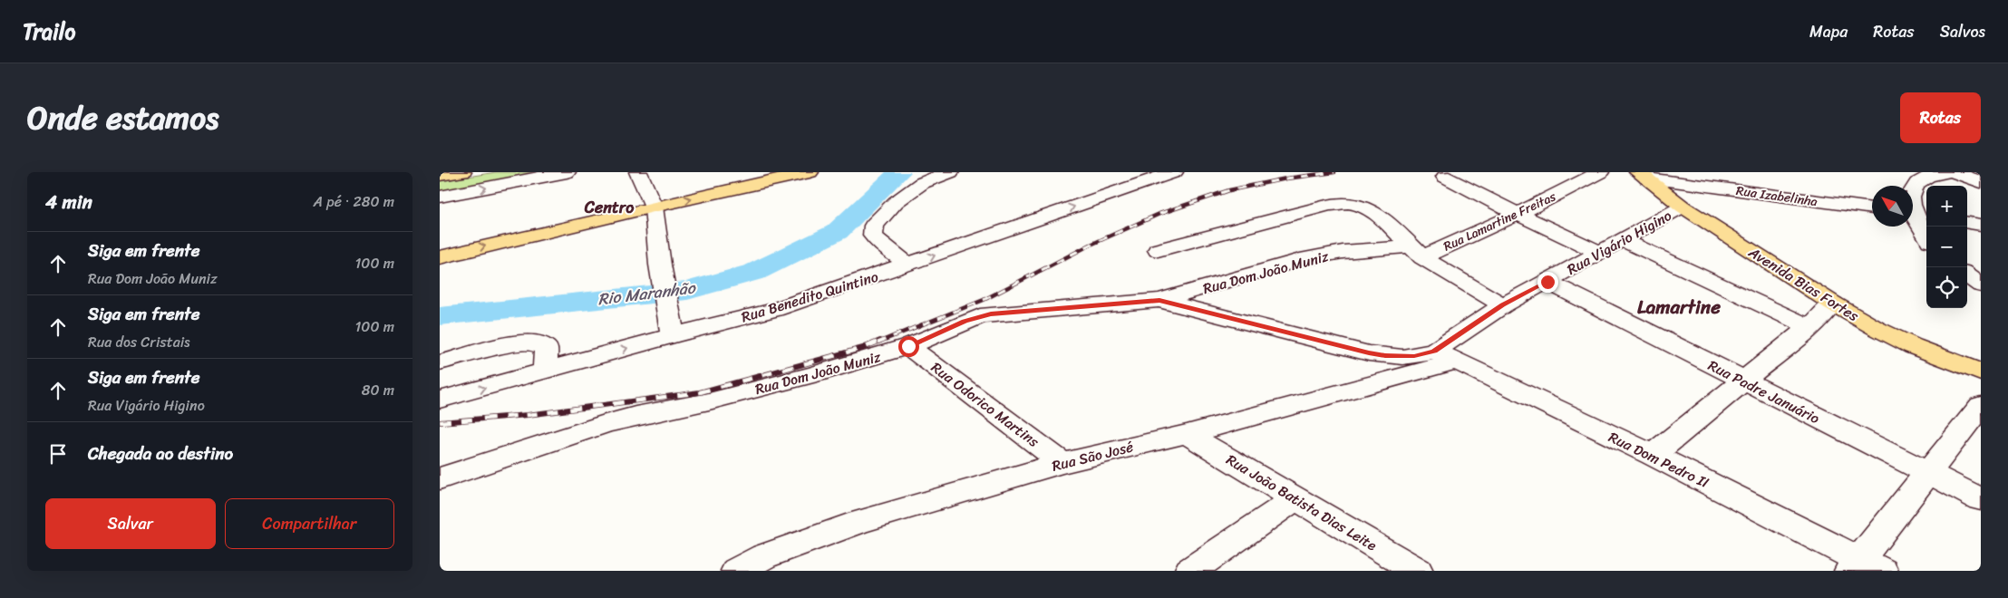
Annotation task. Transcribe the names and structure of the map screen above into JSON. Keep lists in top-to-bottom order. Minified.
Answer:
{"streets":{"main road":["Avenida Bias Fortes"],"street":["Rua Izabelinha","Rua Lamartine Freitas","Rua Vigário Higino","Rua Dom João Muniz","Rua Benedito Quintino","Rua Padre Januário","Rua Odorico Martins","Rua São José","Rua Dom Pedro II","Rua João Batista Dias Leite"]},"crossings":[["Rua Izabelinha","Avenida Bias Fortes"],["Rua Lamartine Freitas","Rua Dom João Muniz"],["Rua Vigário Higino","Avenida Bias Fortes"],["Rua Vigário Higino","Rua Padre Januário"],["Rua Vigário Higino","Rua São José"],["Rua Vigário Higino","Rua Dom Pedro II"],["Rua Dom João Muniz","Rua Odorico Martins"],["Rua Odorico Martins","Rua São José"],["Rua São José","Rua Dom Pedro II"],["Rua São José","Rua João Batista Dias Leite"]],"one_way":["Rua Benedito Quintino"],"districts":["Centro","Lamartine"],"water":["Rio Maranhão"],"north":"top left","page":{"header":"Trailo","nav":["Mapa","Rotas","Salvos"],"title":"Onde estamos","buttons":["Rotas",["Salvar","Compartilhar"]],"heading":["4 min","A pé · 280 m"],"map_buttons":["+","−"],"list":[["Siga em frente","Rua Dom João Muniz","100 m"],["Siga em frente","Rua dos Cristais","100 m"],["Siga em frente","Rua Vigário Higino","80 m"],"Chegada ao destino"]}}
